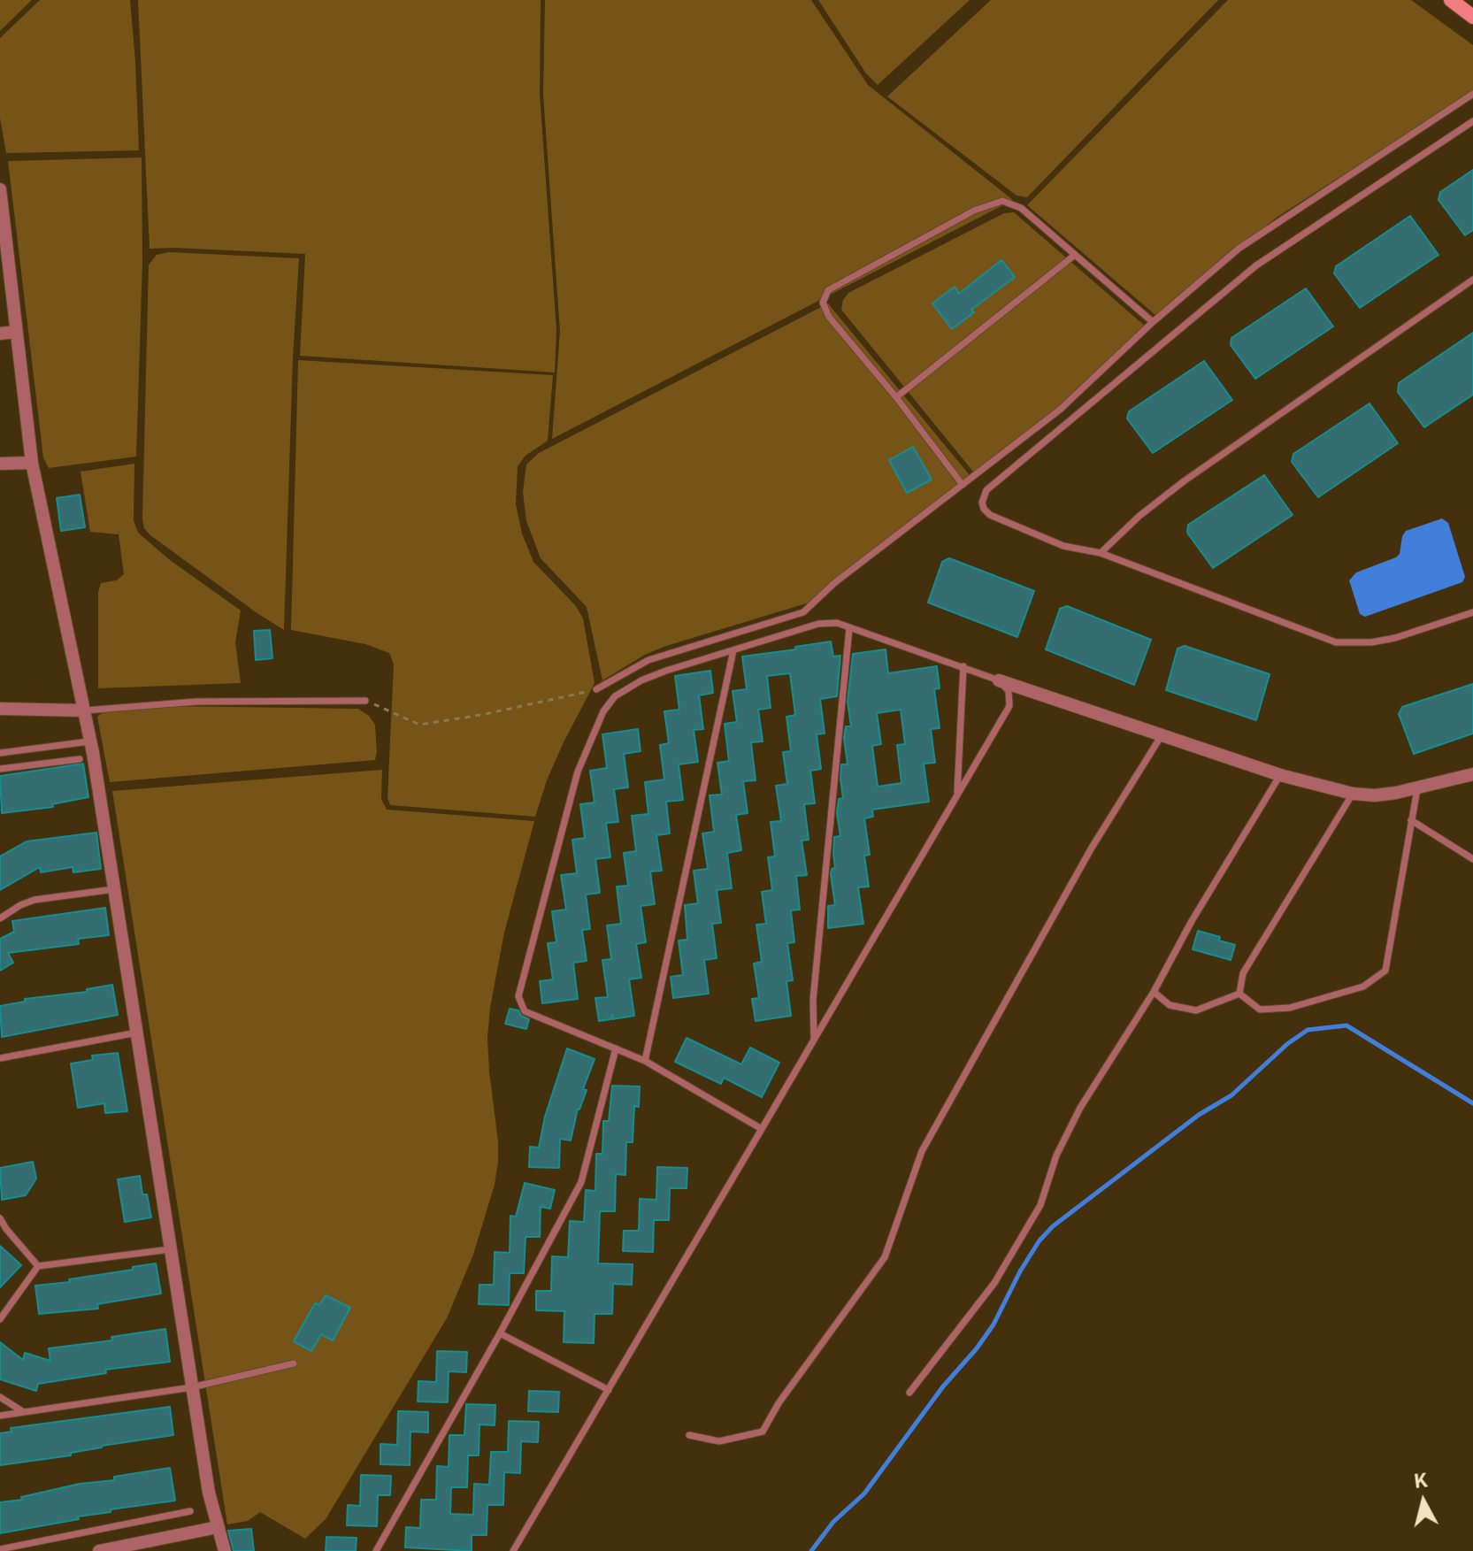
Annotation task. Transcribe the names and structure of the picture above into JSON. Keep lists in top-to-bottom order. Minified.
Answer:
{"north":"top"}
